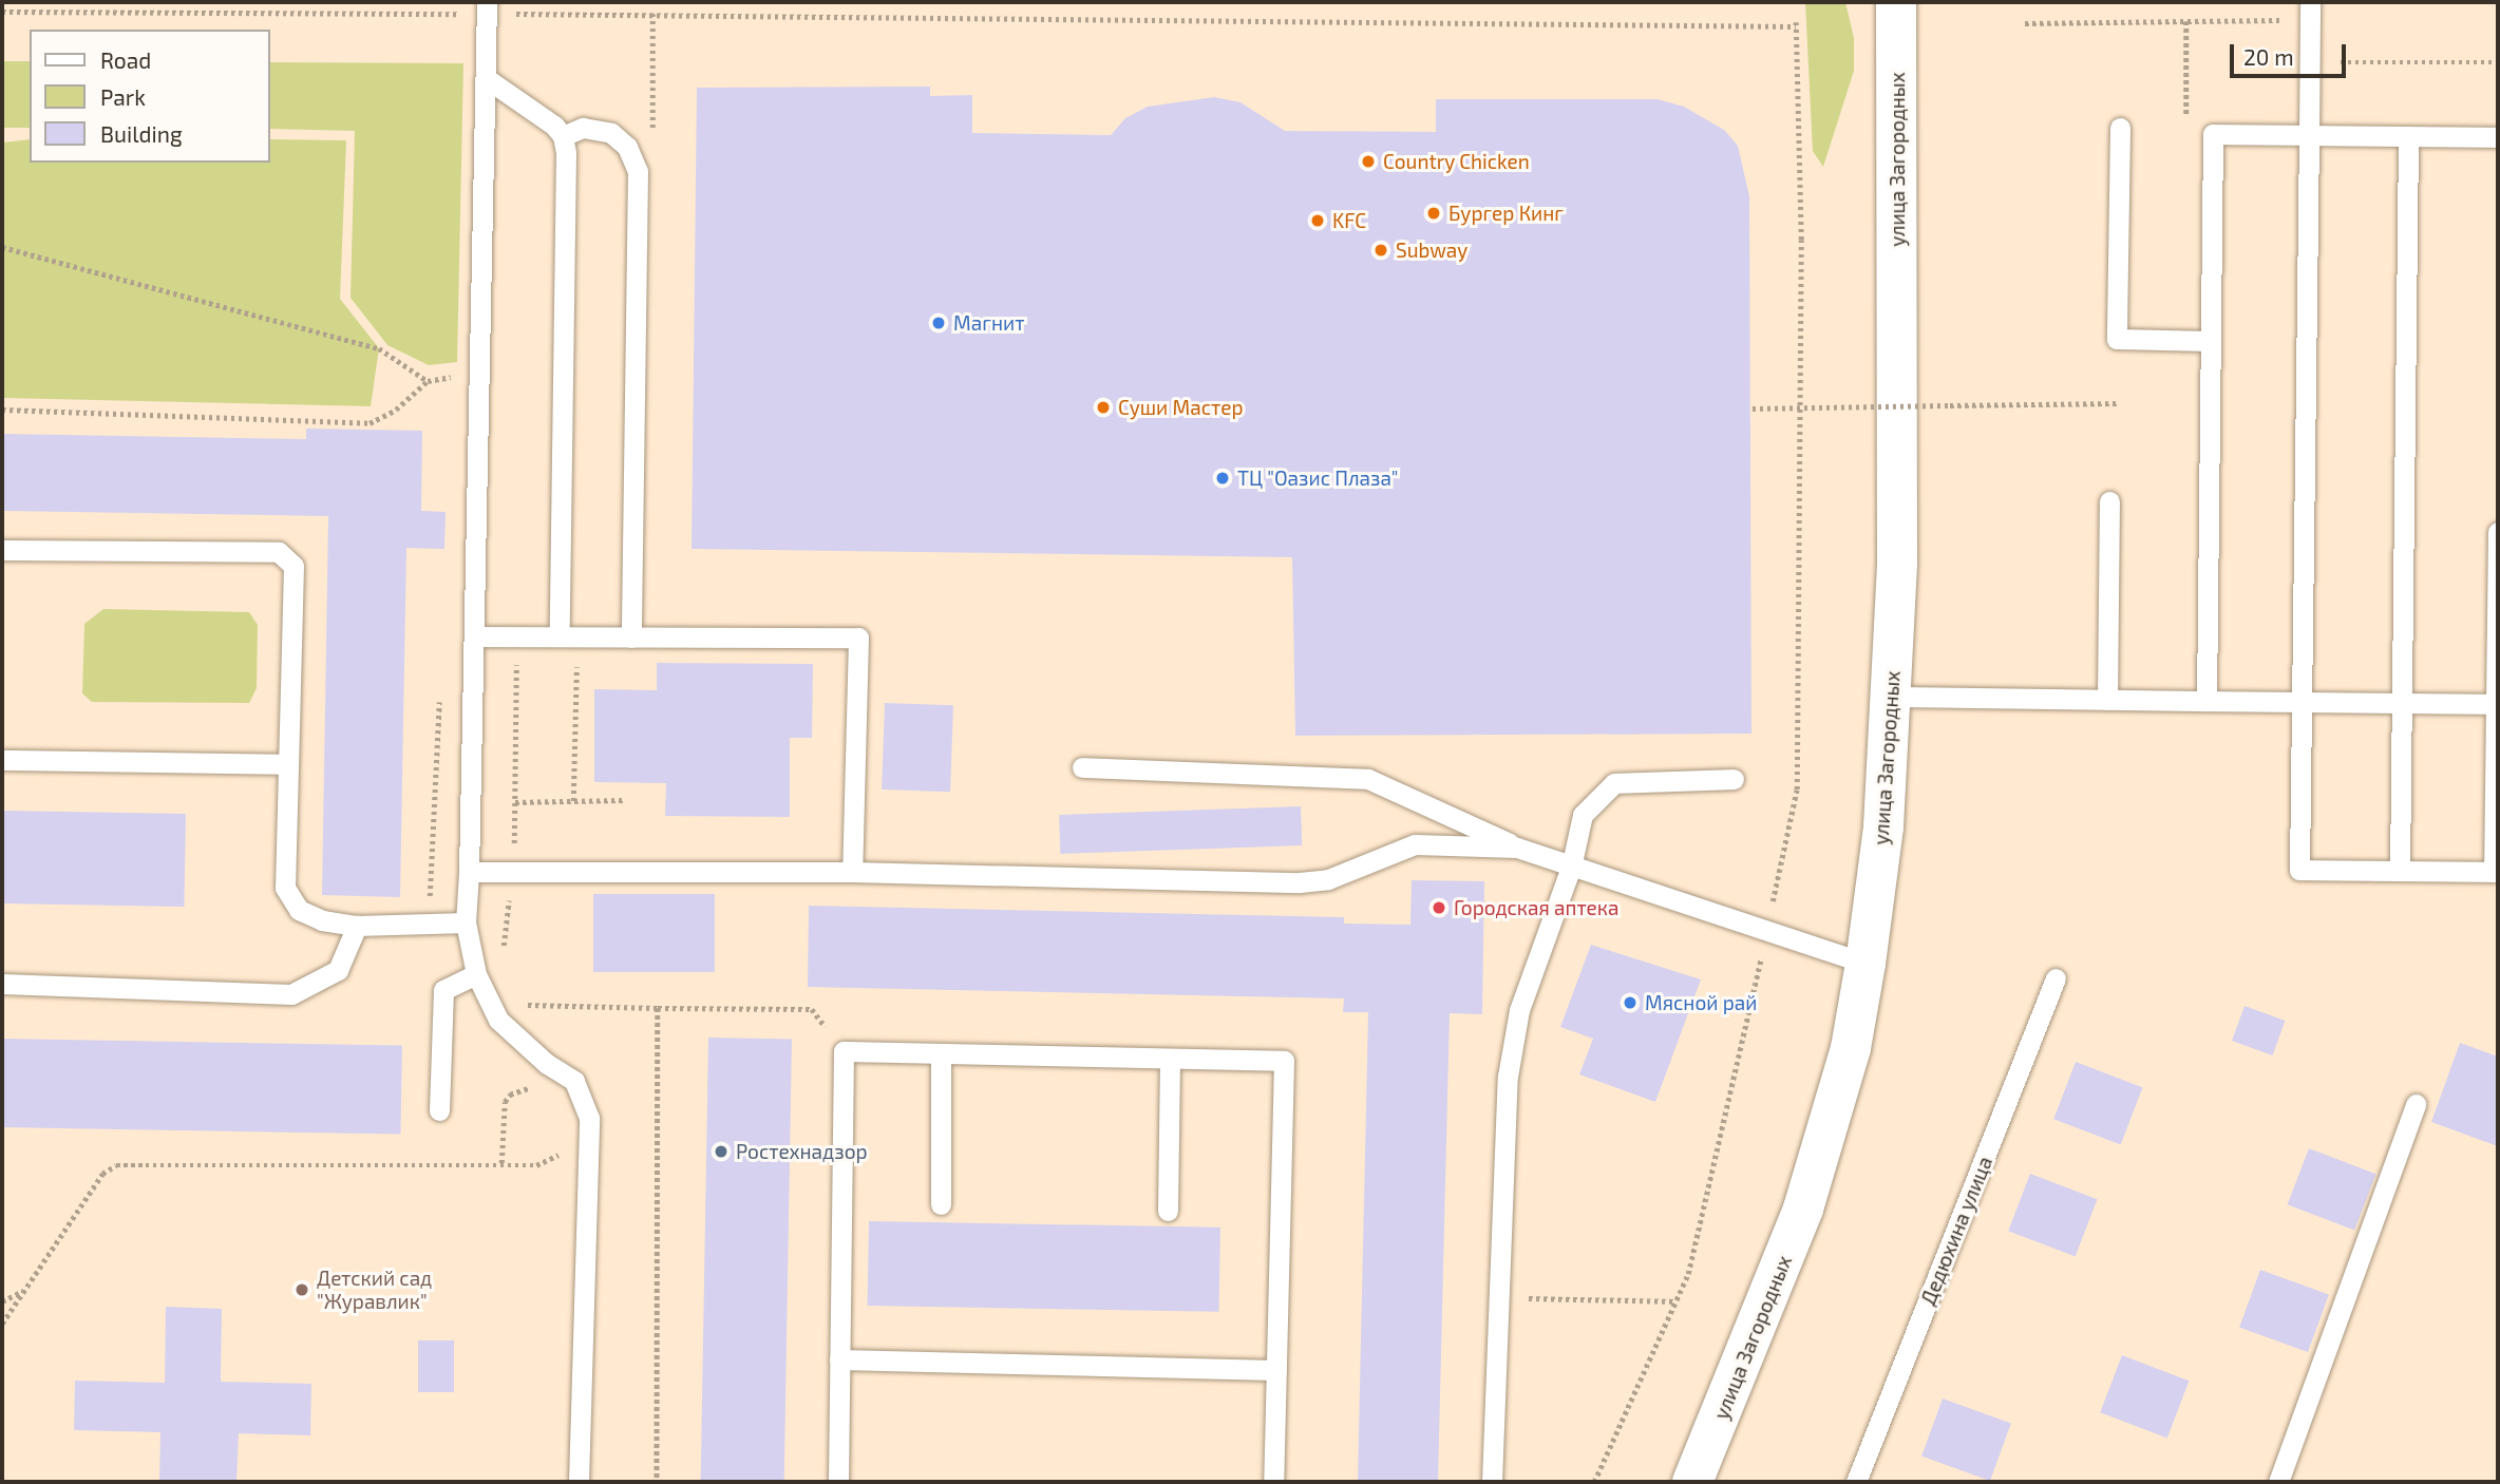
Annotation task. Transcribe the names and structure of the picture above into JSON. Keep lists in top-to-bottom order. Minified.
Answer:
{"streets":{"main road":["улица Загородных"],"lane":["Дедюхина улица"]},"places":["Country Chicken","Бургер Кинг","KFC","Subway","Магнит","Суши Мастер","ТЦ \"Оазис Плаза\"","Городская аптека","Мясной рай","Ростехнадзор","Детский сад \"Журавлик\""],"legend":["Road","Park","Building"],"scale_bar":"20 m"}
